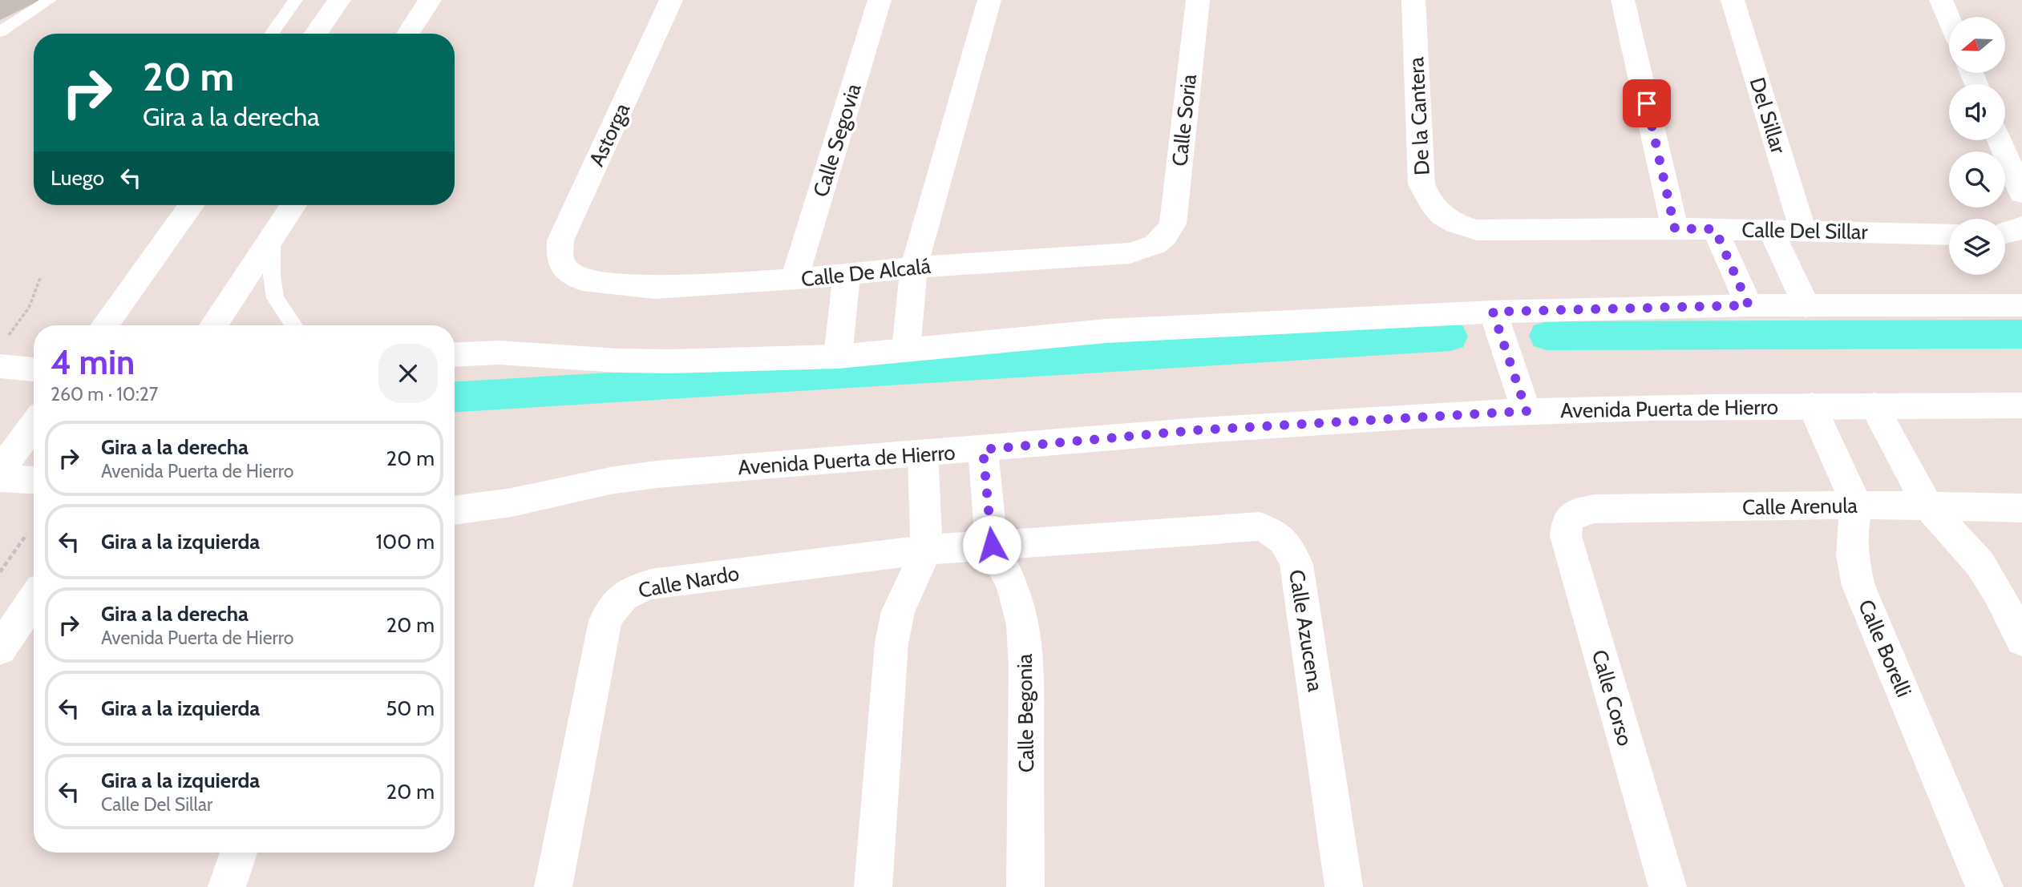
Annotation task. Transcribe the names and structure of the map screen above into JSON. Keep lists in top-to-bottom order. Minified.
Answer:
{"streets":{"street":["Del Sillar","De la Cantera","Calle Soria","Astorga","Calle Segovia","Calle Del Sillar","Calle De Alcalá","Avenida Puerta de Hierro","Calle Arenula","Calle Nardo","Calle Azucena","Calle Borelli","Calle Corso","Calle Begonia"]},"crossings":[["Del Sillar","Calle Del Sillar"],["De la Cantera","Calle Del Sillar"],["Calle Soria","Calle De Alcalá"],["Astorga","Calle De Alcalá"],["Calle Segovia","Calle De Alcalá"],["Calle Arenula","Calle Borelli"],["Calle Arenula","Calle Corso"],["Calle Nardo","Calle Azucena"],["Calle Azucena","Calle Begonia"]],"north":"left","page":{"turn":["20 m","Gira a la derecha"],"then":"Luego","heading":["4 min","260 m · 10:27"],"list":[{"name":"Gira a la derecha","note":"Avenida Puerta de Hierro","value":"20 m"},{"name":"Gira a la izquierda","value":"100 m"},{"name":"Gira a la derecha","note":"Avenida Puerta de Hierro","value":"20 m"},{"name":"Gira a la izquierda","value":"50 m"},{"name":"Gira a la izquierda","note":"Calle Del Sillar","value":"20 m"}]}}
